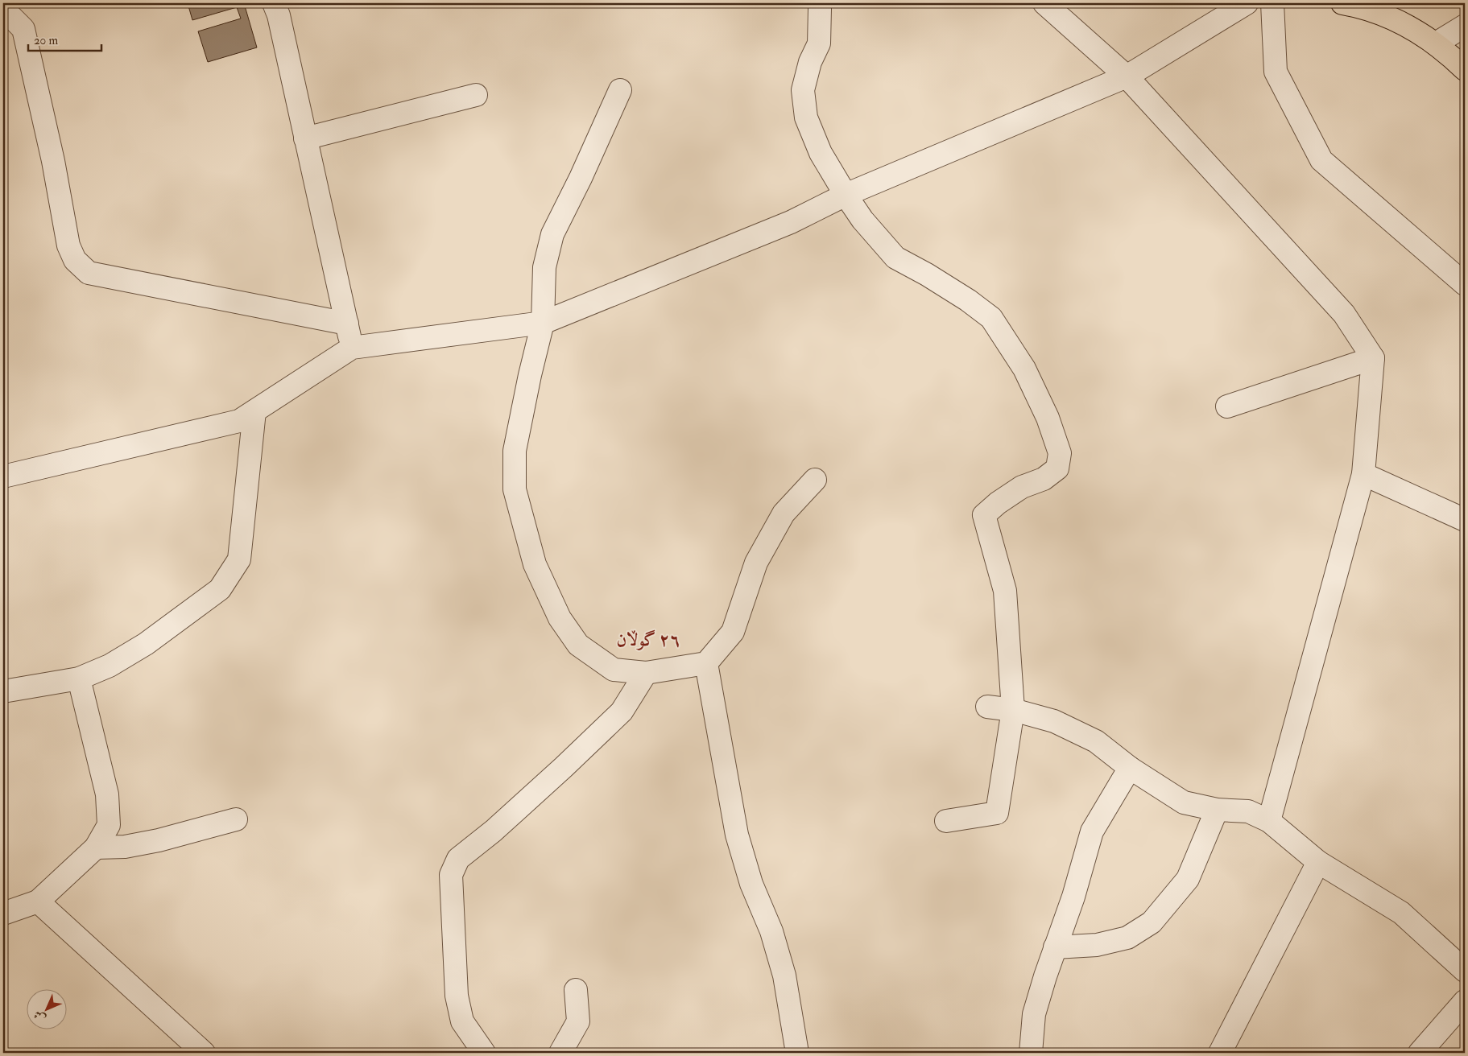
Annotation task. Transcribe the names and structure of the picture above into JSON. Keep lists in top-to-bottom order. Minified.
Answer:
{"districts":["٢٦ گوڵان"],"scale_bar":"20 m","north":"bottom left"}
